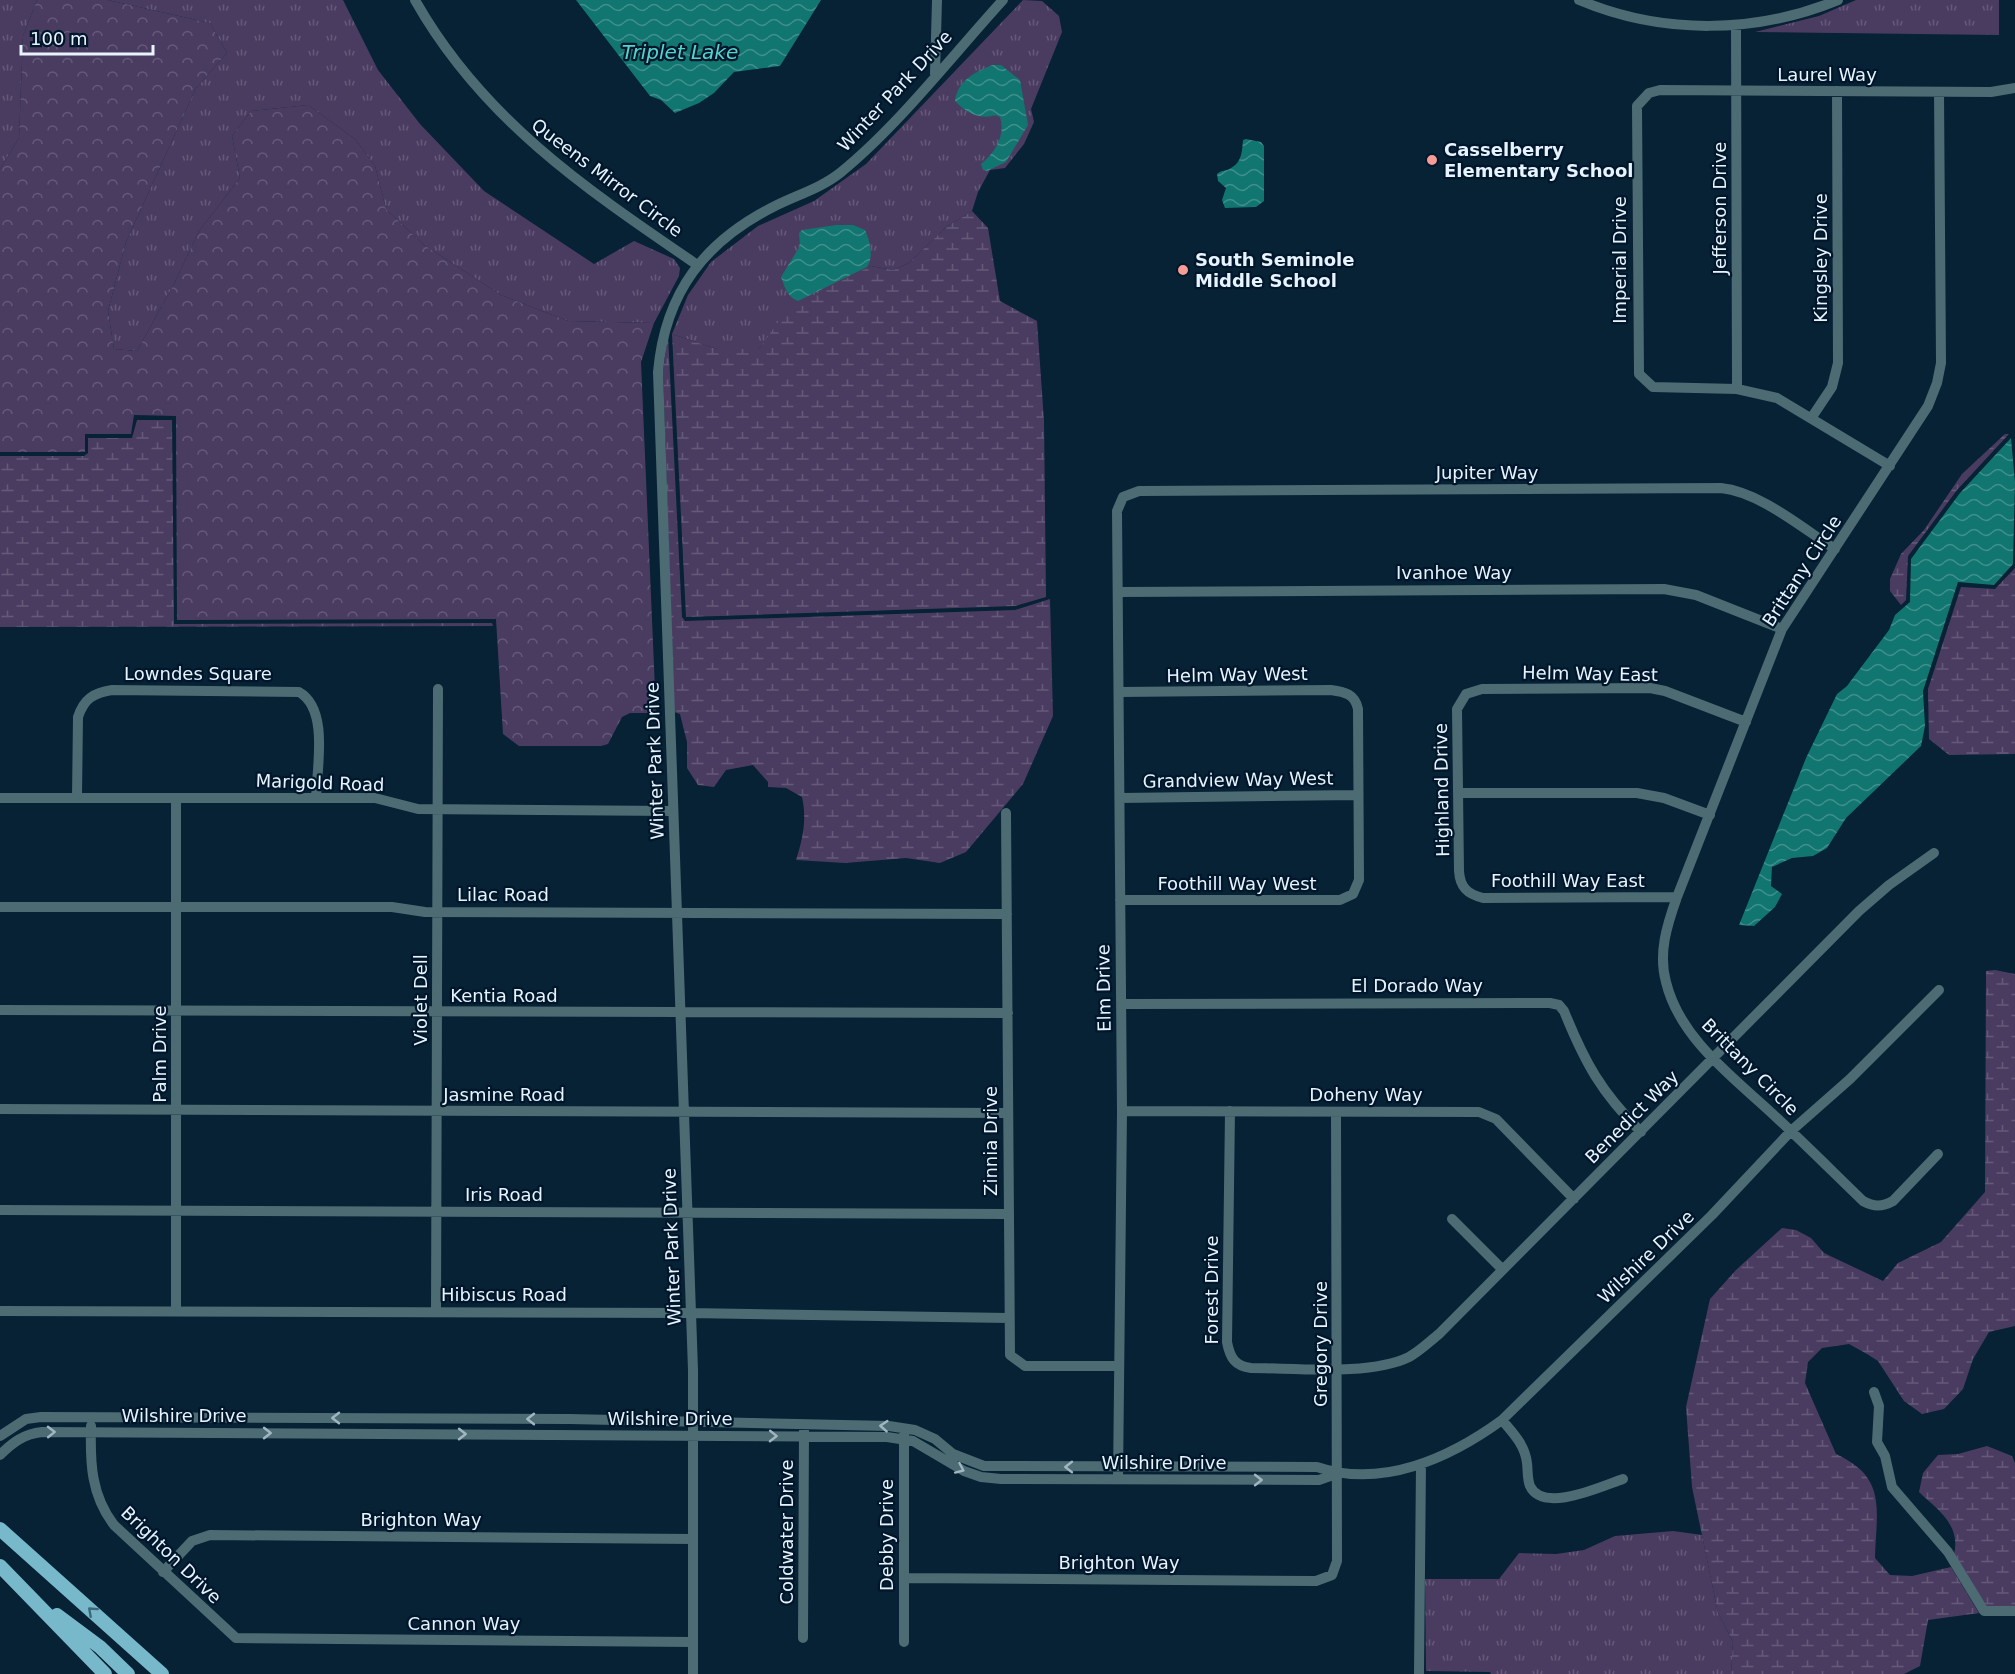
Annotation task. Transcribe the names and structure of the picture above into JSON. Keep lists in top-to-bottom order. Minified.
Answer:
{"streets":{"street":["Laurel Way","Winter Park Drive","Queens Mirror Circle","Jefferson Drive","Kingsley Drive","Imperial Drive","Jupiter Way","Brittany Circle","Ivanhoe Way","Lowndes Square","Helm Way East","Helm Way West","Grandview Way West","Marigold Road","Highland Drive","Foothill Way East","Foothill Way West","Lilac Road","El Dorado Way","Elm Drive","Kentia Road","Violet Dell","Palm Drive","Jasmine Road","Doheny Way","Benedict Way","Zinnia Drive","Iris Road","Wilshire Drive","Forest Drive","Hibiscus Road","Gregory Drive","Brighton Way","Coldwater Drive","Debby Drive","Brighton Drive","Cannon Way"]},"crossings":[["Laurel Way","Jefferson Drive"],["Laurel Way","Kingsley Drive"],["Laurel Way","Imperial Drive"],["Laurel Way","Brittany Circle"],["Winter Park Drive","Queens Mirror Circle"],["Winter Park Drive","Marigold Road"],["Winter Park Drive","Lilac Road"],["Winter Park Drive","Kentia Road"],["Winter Park Drive","Jasmine Road"],["Winter Park Drive","Iris Road"],["Winter Park Drive","Wilshire Drive"],["Winter Park Drive","Hibiscus Road"],["Winter Park Drive","Brighton Way"],["Winter Park Drive","Cannon Way"],["Jefferson Drive","Imperial Drive"],["Jupiter Way","Brittany Circle"],["Jupiter Way","Elm Drive"],["Brittany Circle","Ivanhoe Way"],["Brittany Circle","Helm Way East"],["Brittany Circle","Foothill Way East"],["Brittany Circle","Benedict Way"],["Brittany Circle","Wilshire Drive"],["Ivanhoe Way","Elm Drive"],["Lowndes Square","Marigold Road"],["Helm Way East","Highland Drive"],["Helm Way West","Grandview Way West"],["Helm Way West","Foothill Way West"],["Helm Way West","Elm Drive"],["Grandview Way West","Foothill Way West"],["Grandview Way West","Elm Drive"],["Marigold Road","Violet Dell"],["Marigold Road","Palm Drive"],["Highland Drive","Foothill Way East"],["Foothill Way West","Elm Drive"],["Lilac Road","Violet Dell"],["Lilac Road","Palm Drive"],["Lilac Road","Zinnia Drive"],["El Dorado Way","Elm Drive"],["El Dorado Way","Benedict Way"],["Elm Drive","Doheny Way"],["Elm Drive","Zinnia Drive"],["Elm Drive","Wilshire Drive"],["Kentia Road","Violet Dell"],["Kentia Road","Palm Drive"],["Kentia Road","Zinnia Drive"],["Violet Dell","Jasmine Road"],["Violet Dell","Iris Road"],["Violet Dell","Hibiscus Road"],["Palm Drive","Jasmine Road"],["Palm Drive","Iris Road"],["Palm Drive","Hibiscus Road"],["Jasmine Road","Zinnia Drive"],["Doheny Way","Benedict Way"],["Doheny Way","Forest Drive"],["Doheny Way","Gregory Drive"],["Benedict Way","Forest Drive"],["Benedict Way","Gregory Drive"],["Zinnia Drive","Iris Road"],["Zinnia Drive","Hibiscus Road"],["Wilshire Drive","Gregory Drive"],["Wilshire Drive","Coldwater Drive"],["Wilshire Drive","Debby Drive"],["Wilshire Drive","Brighton Drive"],["Forest Drive","Gregory Drive"],["Gregory Drive","Brighton Way"],["Brighton Way","Debby Drive"],["Brighton Way","Brighton Drive"],["Brighton Drive","Cannon Way"]],"water":["Triplet Lake"],"places":["Casselberry Elementary School","South Seminole Middle School"],"scale_bar":"100 m"}
